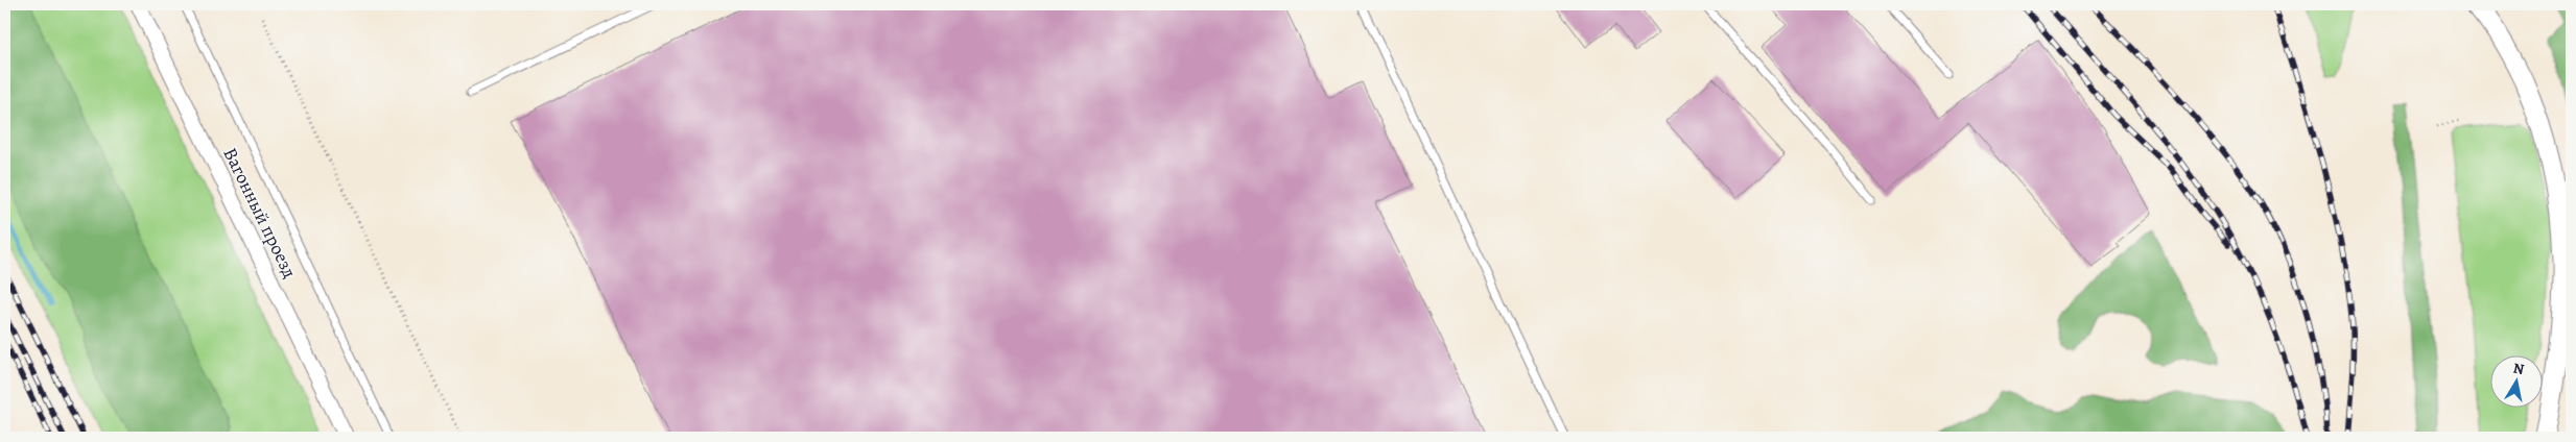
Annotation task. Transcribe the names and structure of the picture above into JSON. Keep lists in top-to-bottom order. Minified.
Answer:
{"streets":{"street":["Вагонный проезд"]},"north":"top"}
